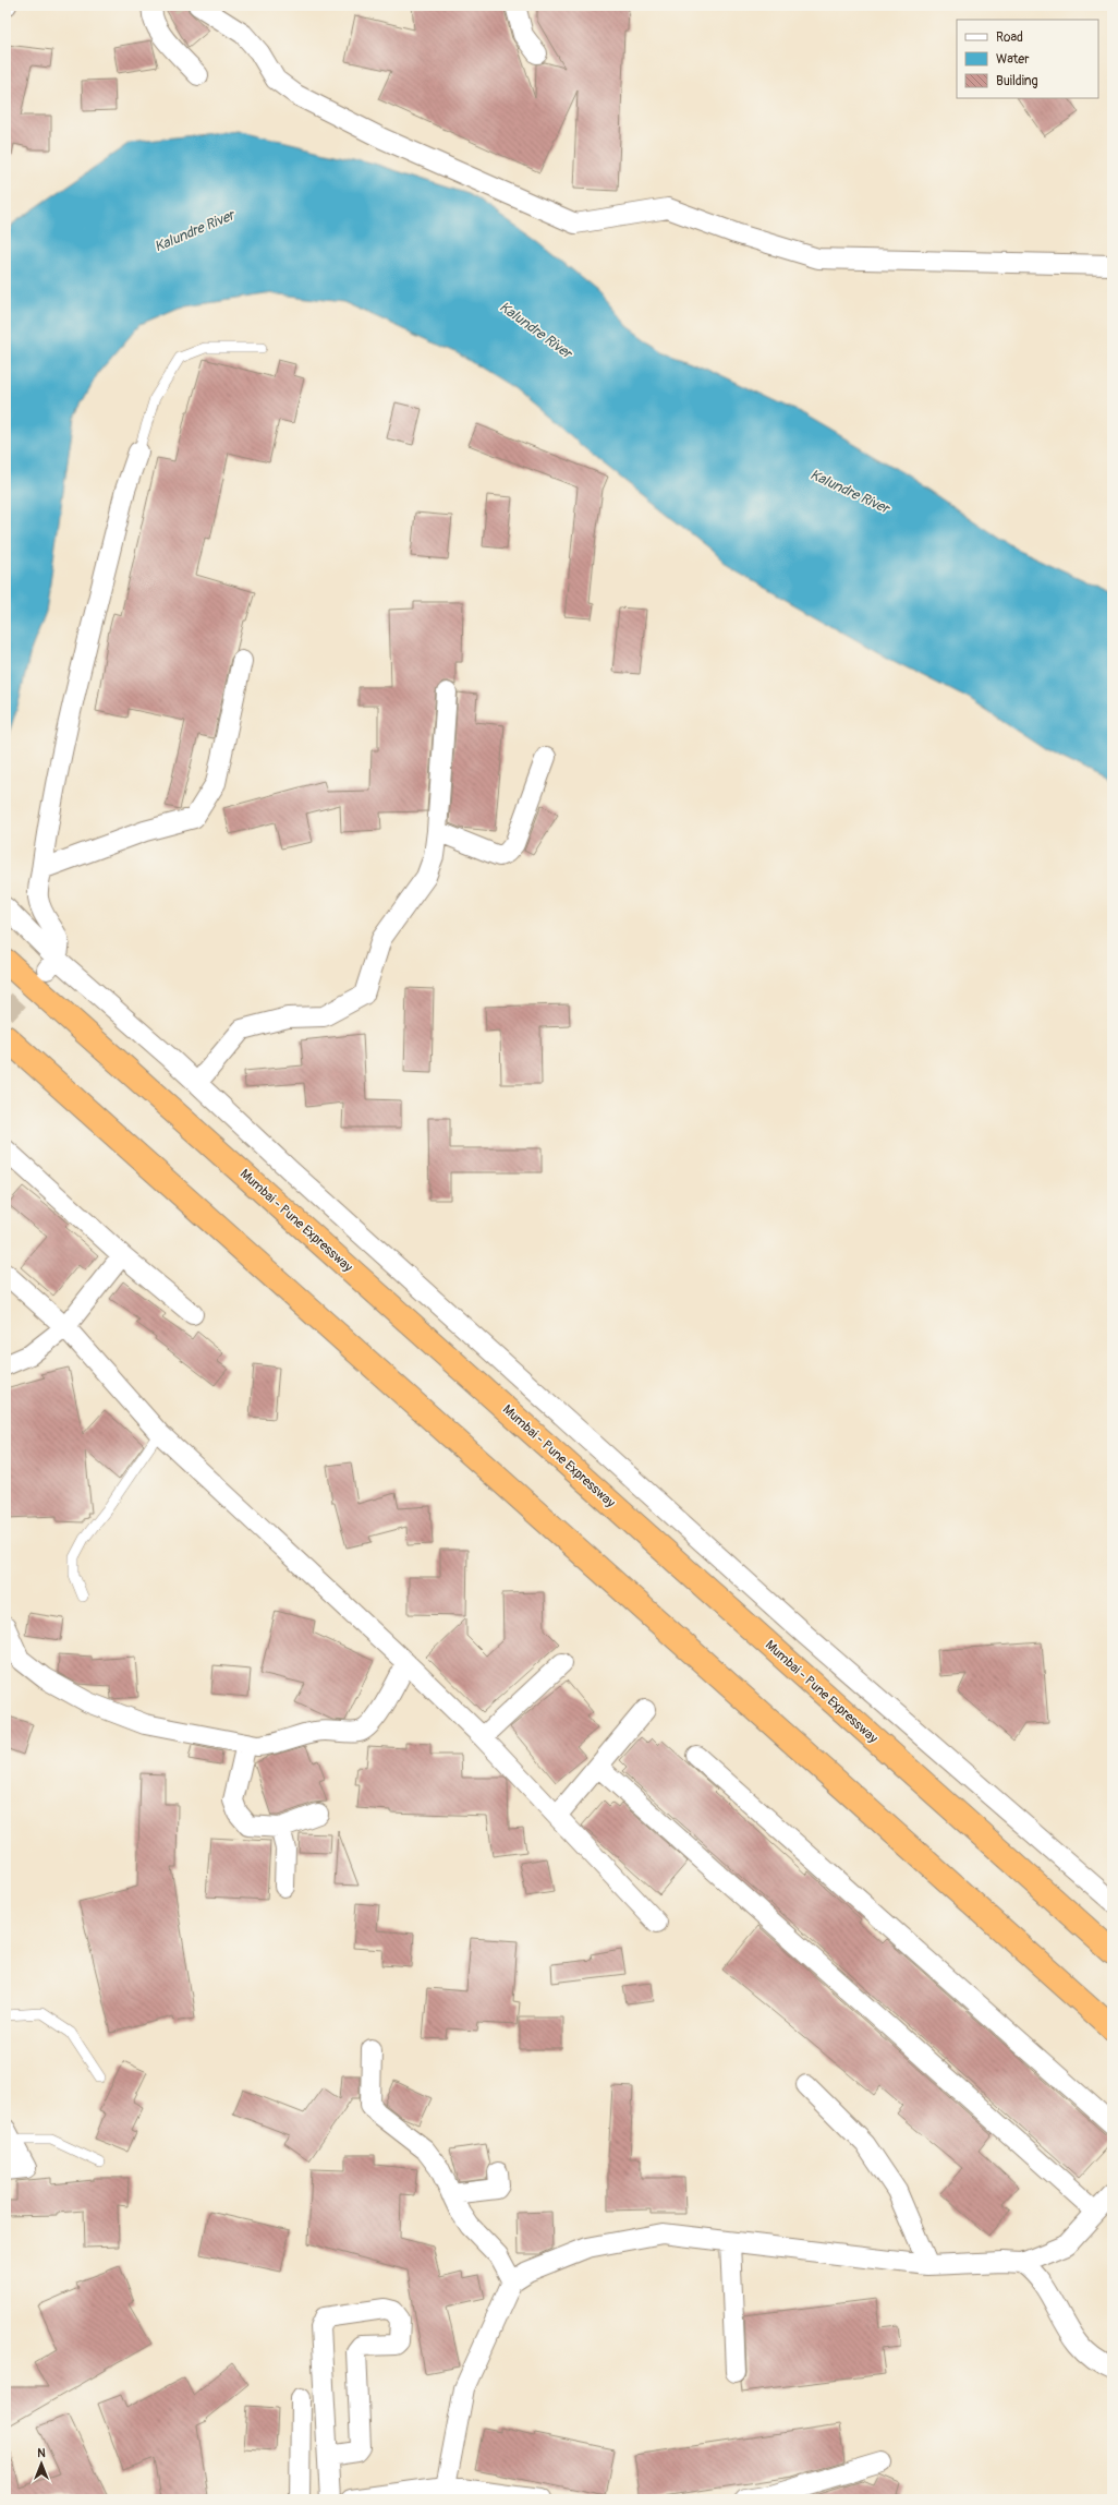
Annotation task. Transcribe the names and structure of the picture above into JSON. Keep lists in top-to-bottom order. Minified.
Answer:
{"streets":{"highway":["Mumbai - Pune Expressway"]},"water":["Kalundre River"],"legend":["Road","Water","Building"],"north":"top"}
